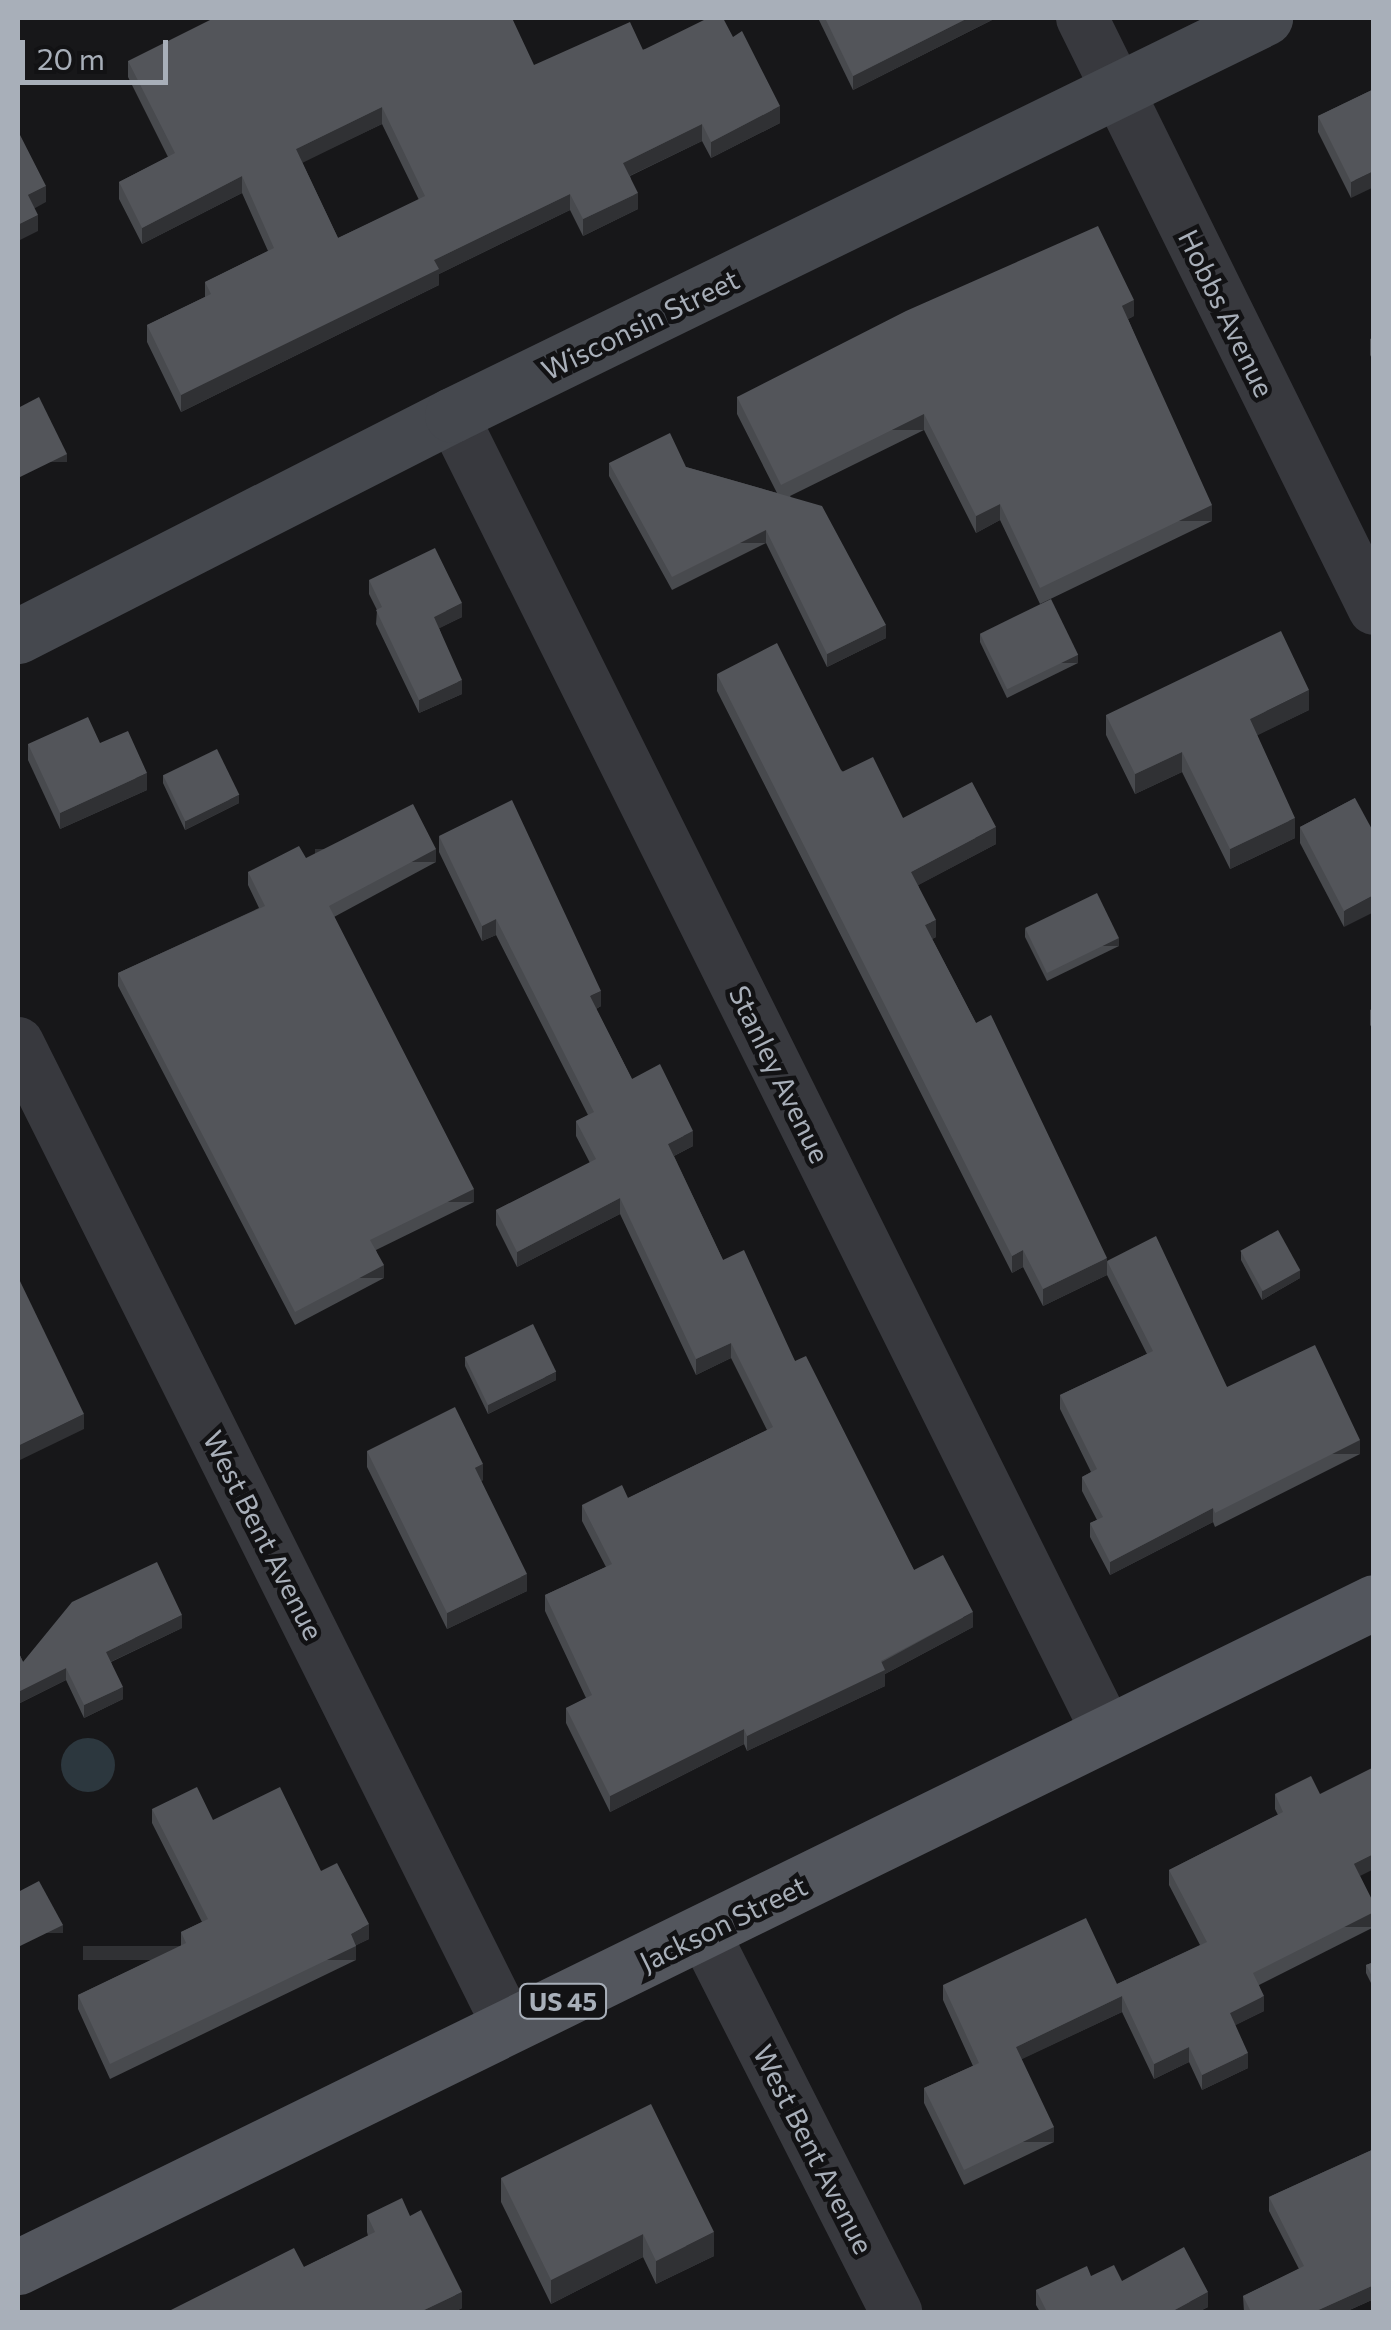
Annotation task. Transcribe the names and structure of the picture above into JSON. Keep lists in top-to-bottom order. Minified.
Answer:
{"streets":{"main road":["Jackson Street","US 45"],"street":["Hobbs Avenue","Wisconsin Street","Stanley Avenue","West Bent Avenue"]},"crossings":[["Hobbs Avenue","Wisconsin Street"],["Wisconsin Street","Stanley Avenue"],["Stanley Avenue","Jackson Street"],["West Bent Avenue","Jackson Street"]],"scale_bar":"20 m"}
